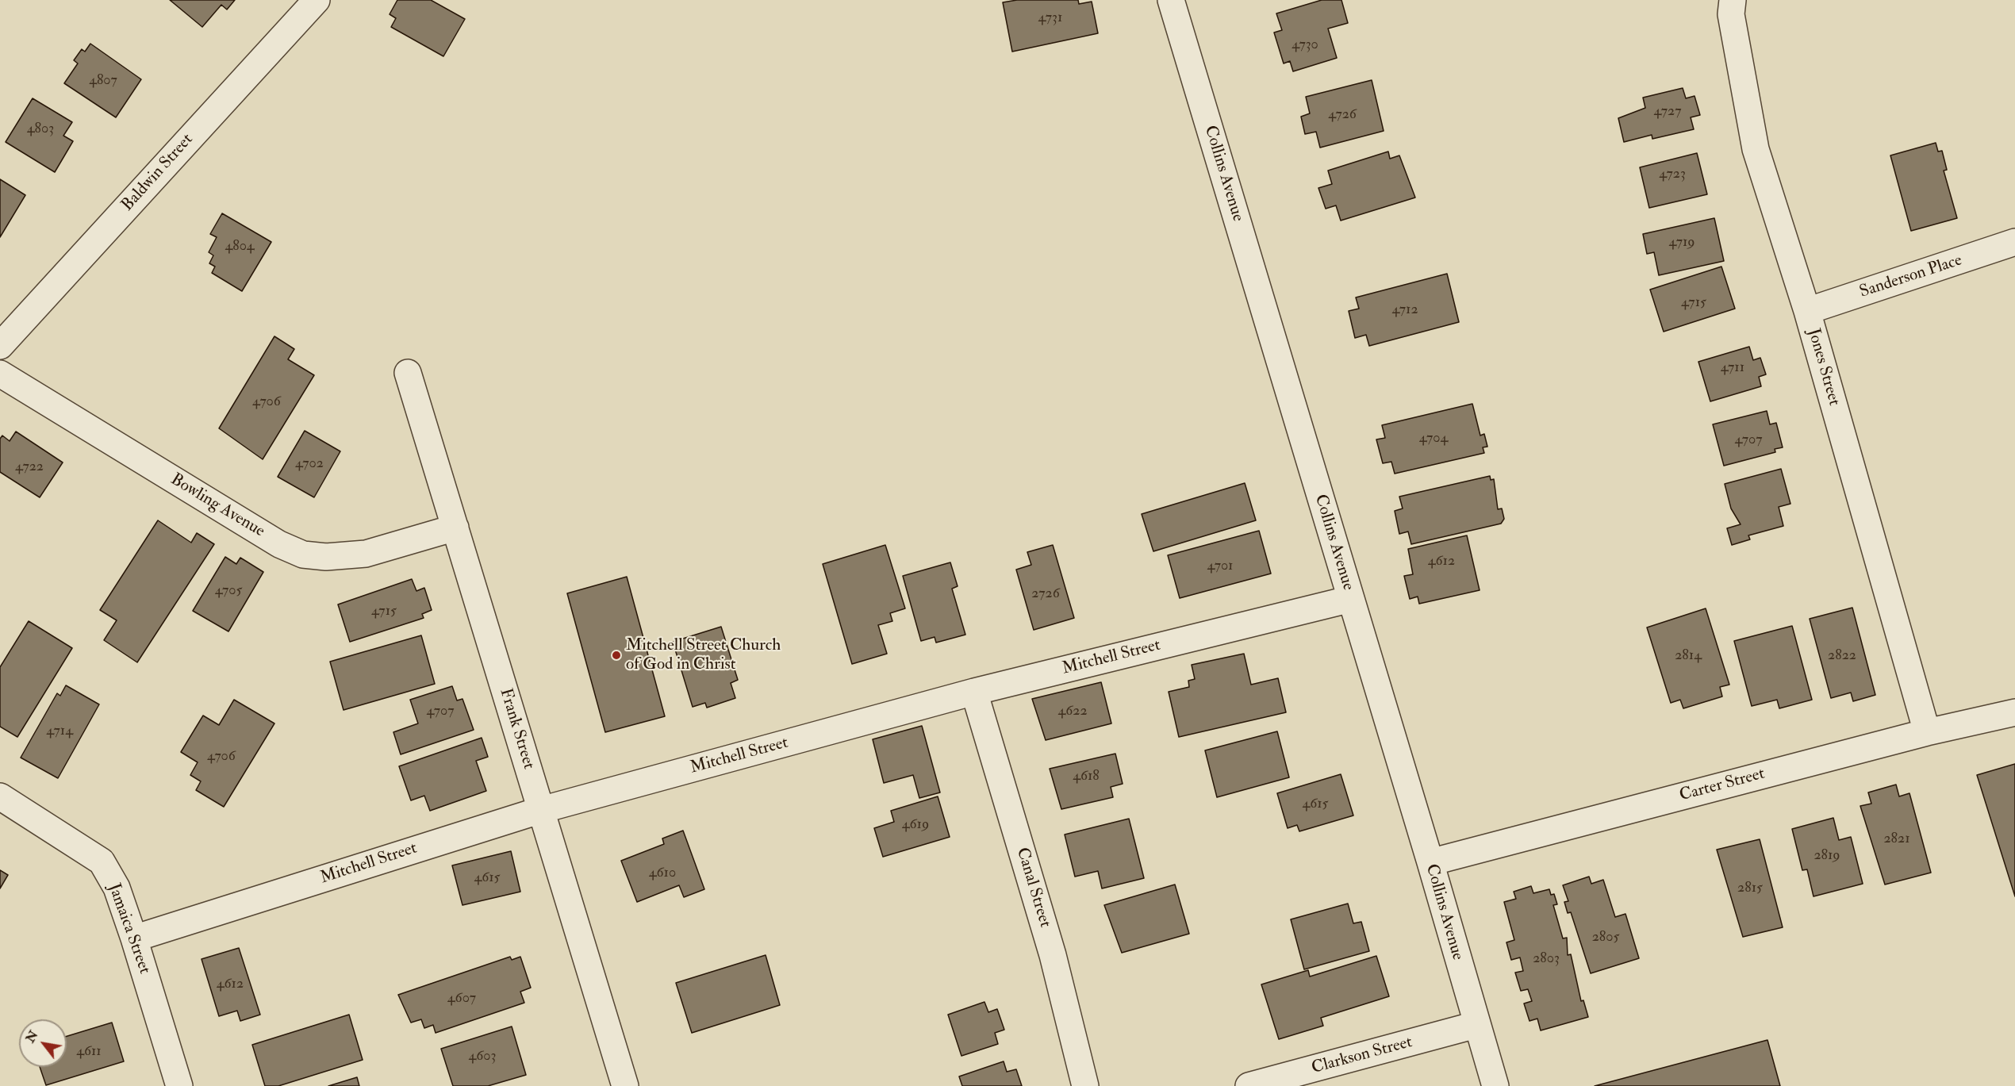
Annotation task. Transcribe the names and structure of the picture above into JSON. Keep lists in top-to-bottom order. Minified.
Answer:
{"streets":{"street":["Baldwin Street","Collins Avenue","Sanderson Place","Jones Street","Bowling Avenue","Mitchell Street","Frank Street","Carter Street","Canal Street","Jamaica Street","Clarkson Street"]},"crossings":[["Collins Avenue","Mitchell Street"],["Collins Avenue","Carter Street"],["Collins Avenue","Clarkson Street"],["Sanderson Place","Jones Street"],["Jones Street","Carter Street"],["Bowling Avenue","Frank Street"],["Mitchell Street","Frank Street"],["Mitchell Street","Canal Street"],["Mitchell Street","Jamaica Street"]],"places":["Mitchell Street Church of God in Christ"],"house_numbers":["4731","4730","4807","4727","4726","4803","4723","4719","4804","4715","4712","4711","4706","4704","4707","4702","4722","4612","4701","4705","2726","4715","2814","2822","4707","4622","4714","4706","4618","4615","4619","2821","2819","4610","4615","2815","2805","2803","4612","4607","4611","4603"],"north":"top left"}
